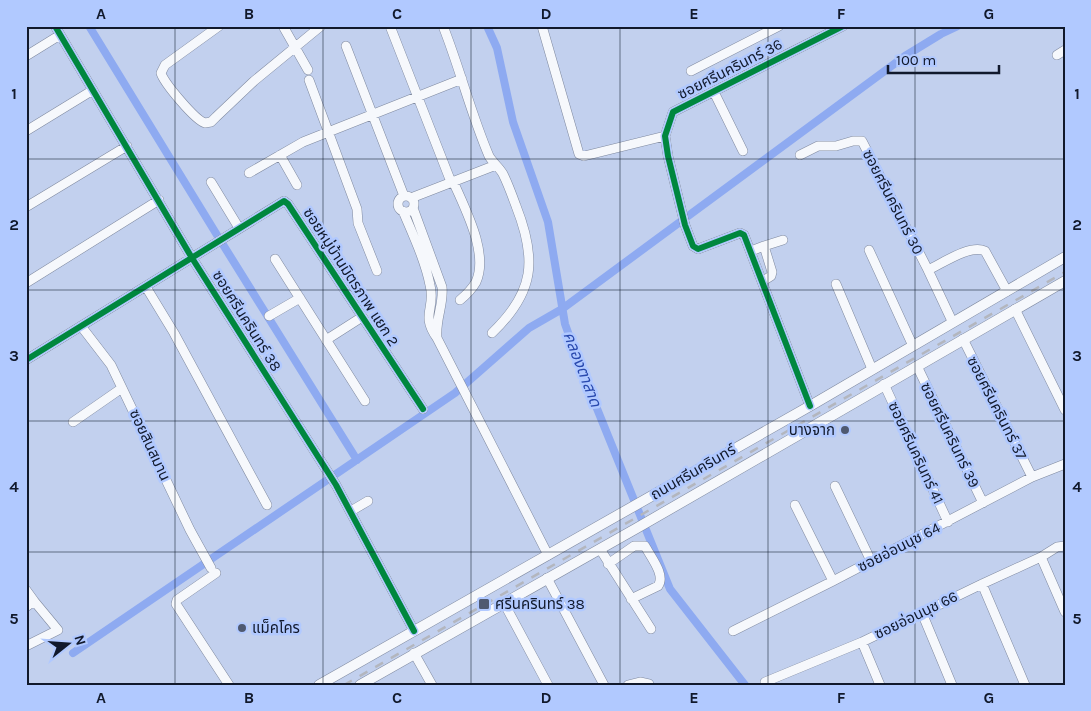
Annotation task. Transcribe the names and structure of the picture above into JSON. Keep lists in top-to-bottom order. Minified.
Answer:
{"streets":{"main road":["ถนนศรีนครินทร์"],"street":["ซอยศรีนครินทร์ 36","ซอยศรีนครินทร์ 30","ซอยหมู่บ้านมิตรภาพ แยก 2","ซอยศรีนครินทร์ 38","ซอยศรีนครินทร์ 37","ซอยศรีนครินทร์ 39","ซอยสินสมาน","ซอยศรีนครินทร์ 41","ซอยอ่อนนุช 64","ซอยอ่อนนุช 66"]},"crossings":[["ซอยศรีนครินทร์ 36","ถนนศรีนครินทร์"],["ซอยศรีนครินทร์ 30","ถนนศรีนครินทร์"],["ซอยหมู่บ้านมิตรภาพ แยก 2","ซอยศรีนครินทร์ 38"],["ซอยหมู่บ้านมิตรภาพ แยก 2","ซอยสินสมาน"],["ซอยศรีนครินทร์ 38","ถนนศรีนครินทร์"],["ซอยศรีนครินทร์ 37","ถนนศรีนครินทร์"],["ซอยศรีนครินทร์ 37","ซอยอ่อนนุช 64"],["ซอยศรีนครินทร์ 39","ถนนศรีนครินทร์"],["ซอยศรีนครินทร์ 39","ซอยอ่อนนุช 64"],["ซอยศรีนครินทร์ 41","ถนนศรีนครินทร์"],["ซอยศรีนครินทร์ 41","ซอยอ่อนนุช 64"]],"water":["คลองตาสาด"],"places":{"other":["บางจาก","แม็คโคร"],"transit":["ศรีนครินทร์ 38"]},"scale_bar":"100 m","north":"right","grid":{"columns":["A","B","C","D","E","F","G"],"rows":["1","2","3","4","5"]}}
